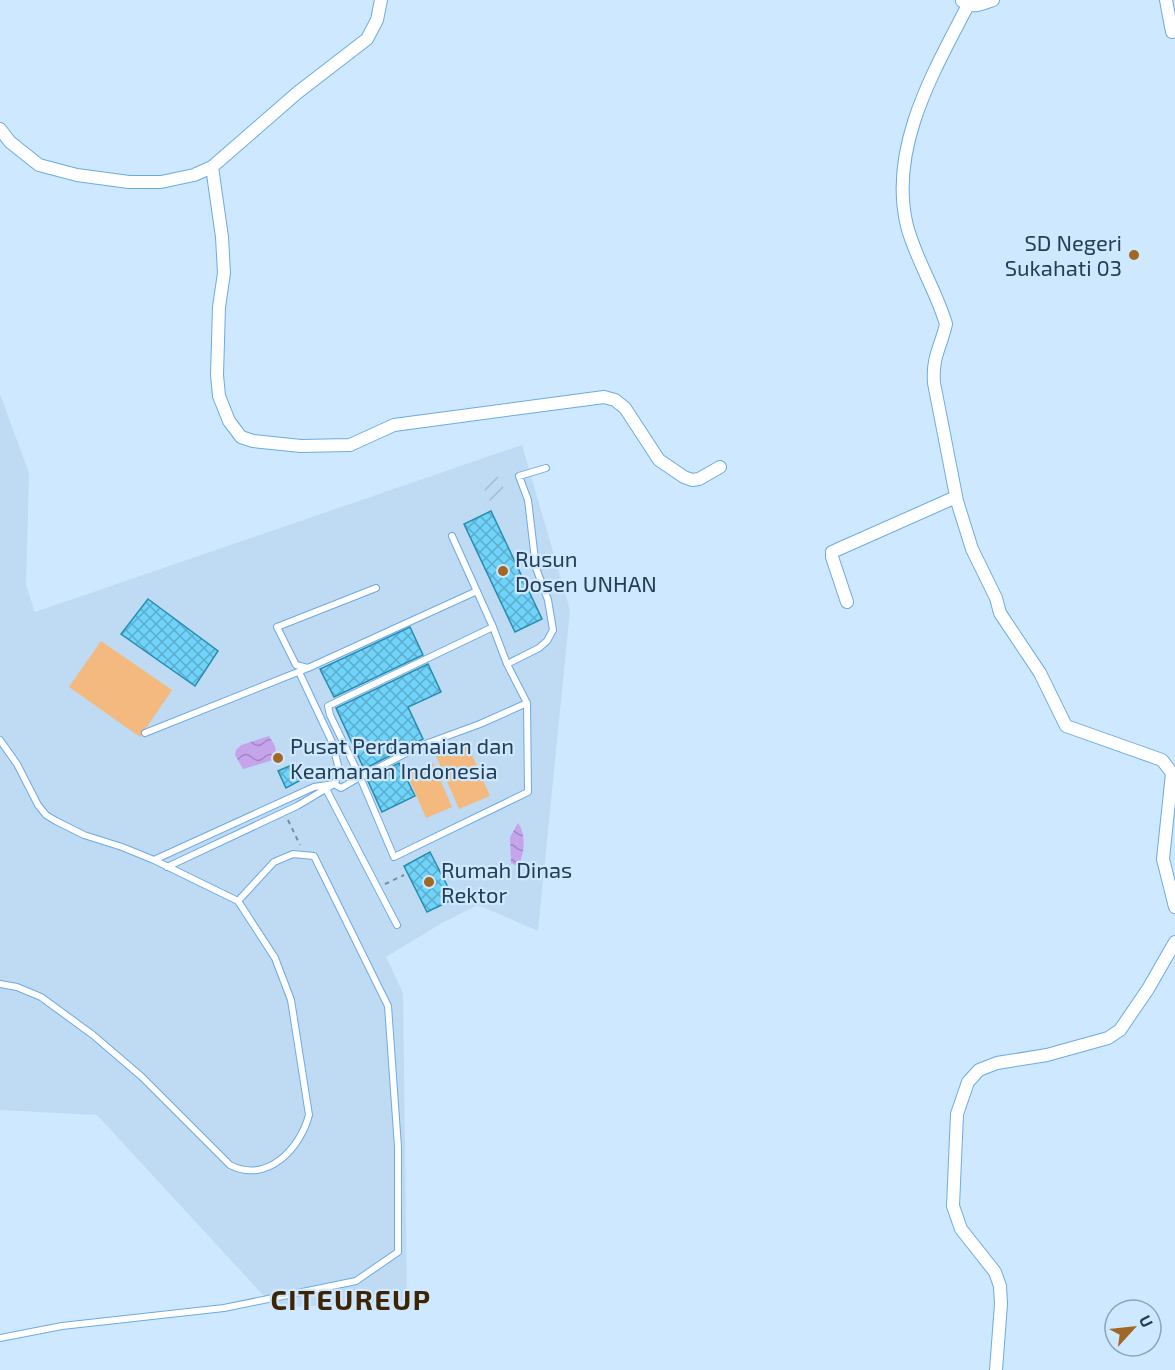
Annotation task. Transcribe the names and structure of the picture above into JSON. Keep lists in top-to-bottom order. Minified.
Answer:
{"districts":["CITEUREUP"],"places":["SD Negeri Sukahati 03","Rusun Dosen UNHAN","Pusat Perdamaian dan Keamanan Indonesia","Rumah Dinas Rektor"],"north":"top right"}
